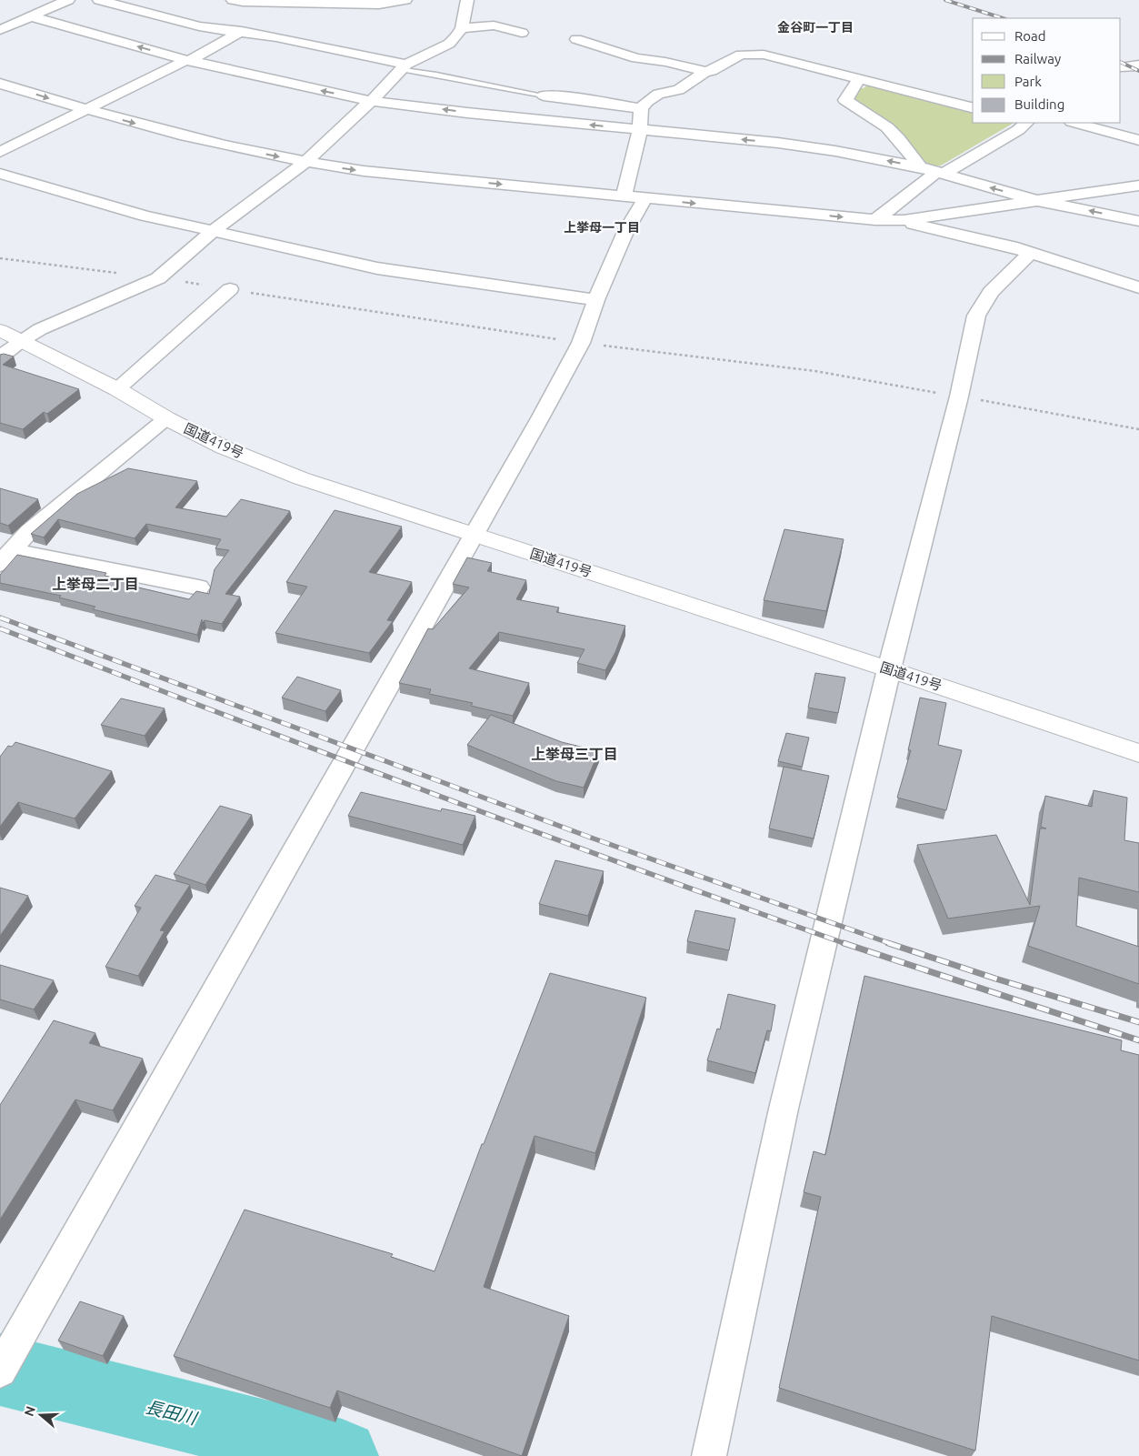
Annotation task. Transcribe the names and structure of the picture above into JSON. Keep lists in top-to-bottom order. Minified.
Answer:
{"streets":{"highway":["国道419号"]},"districts":["金谷町一丁目","上挙母一丁目","上挙母二丁目","上挙母三丁目"],"water":["長田川"],"legend":["Road","Railway","Park","Building"],"north":"left"}
